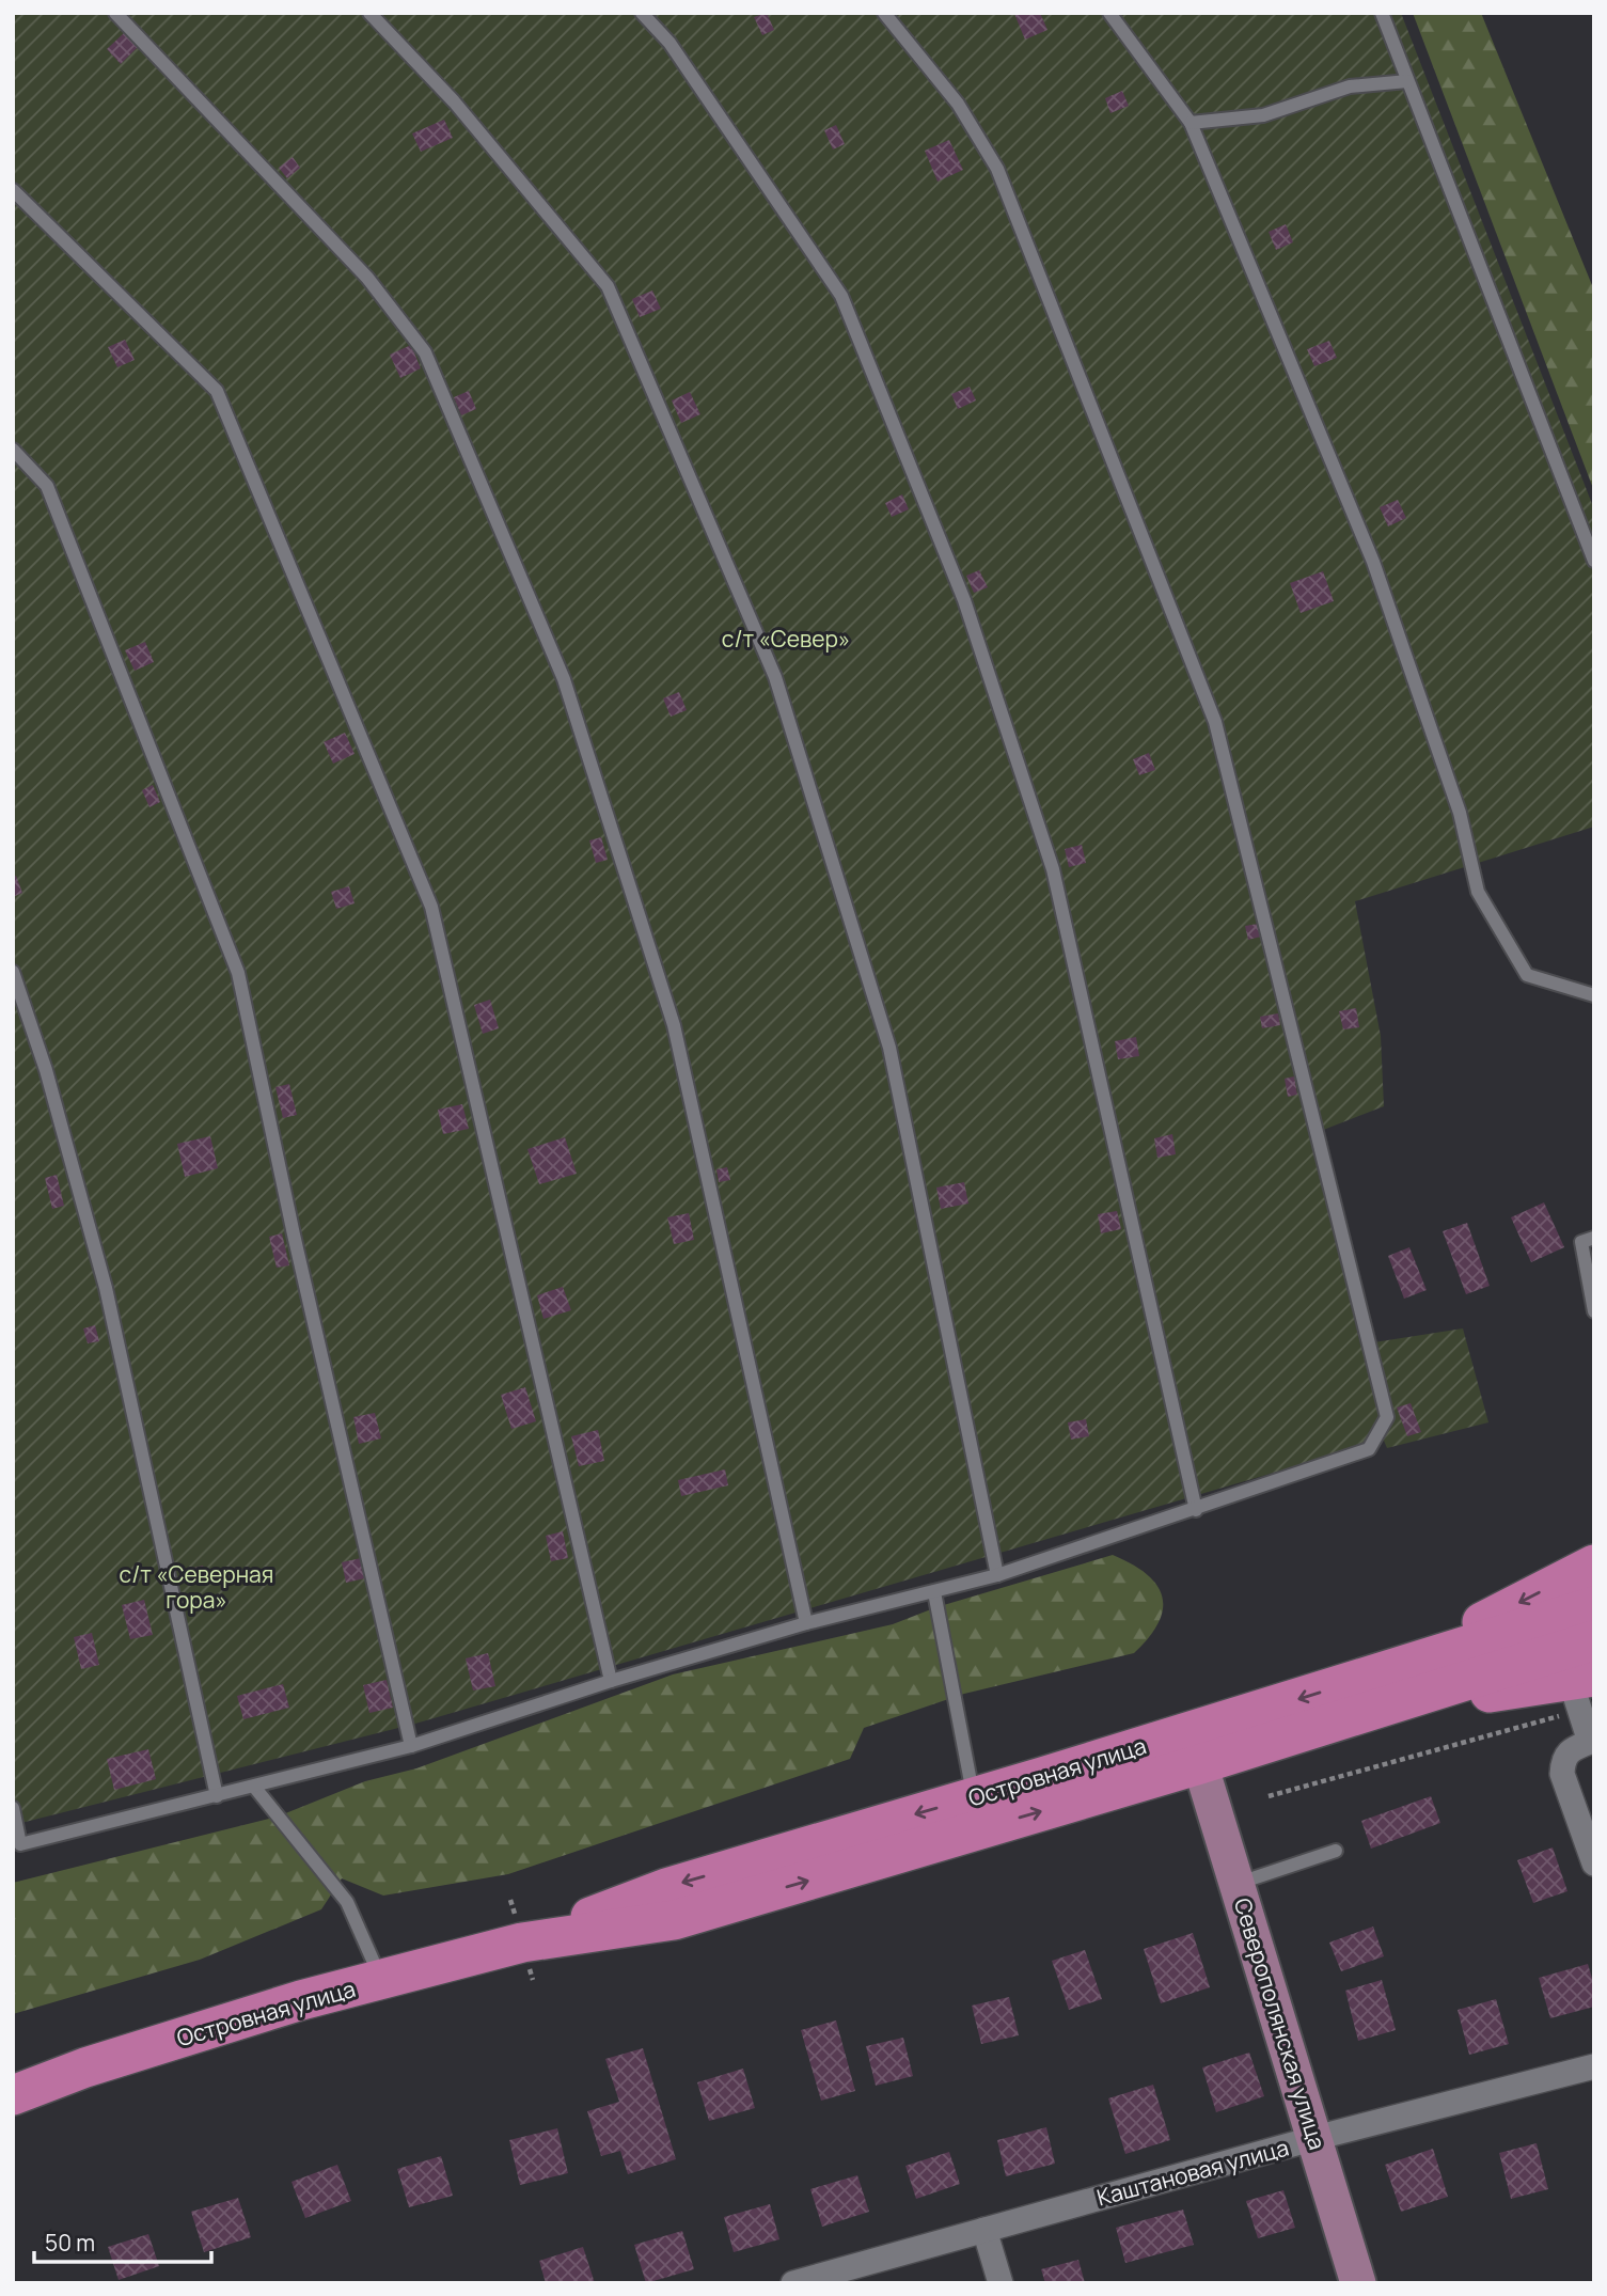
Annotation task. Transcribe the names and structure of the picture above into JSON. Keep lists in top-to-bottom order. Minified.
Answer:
{"streets":{"main road":["Островная улица"],"street":["Северополянская улица","Каштановая улица"]},"crossings":[["Островная улица","Северополянская улица"],["Северополянская улица","Каштановая улица"]],"parks":["с/т «Север»","с/т «Северная гора»"],"scale_bar":"50 m"}
